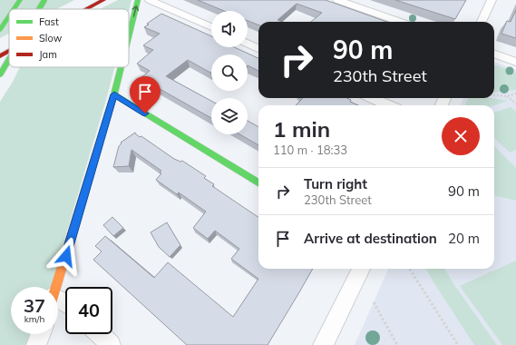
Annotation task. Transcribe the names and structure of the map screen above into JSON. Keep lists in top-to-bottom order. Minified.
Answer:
{"legend":["Fast","Slow","Jam"],"page":{"turn":["90 m","230th Street"],"heading":["1 min","110 m · 18:33"],"list":[{"name":"Turn right","note":"230th Street","value":"90 m"},{"name":"Arrive at destination","value":"20 m"}],"speed":"37 km/h","limit":"40"}}
